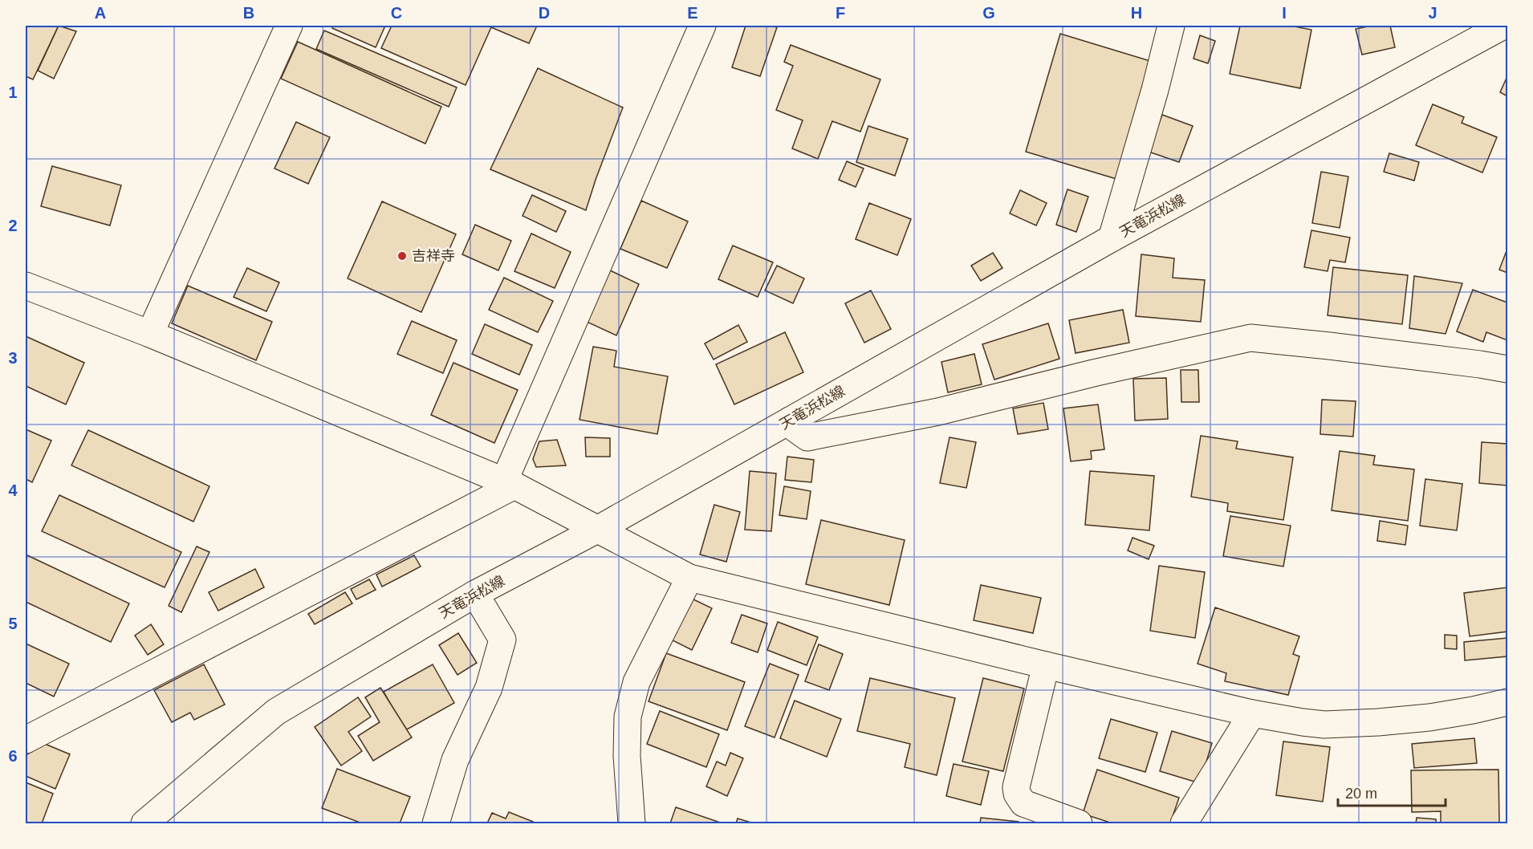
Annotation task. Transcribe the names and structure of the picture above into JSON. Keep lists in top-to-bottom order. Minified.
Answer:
{"streets":{"street":["天竜浜松線"]},"places":["吉祥寺"],"scale_bar":"20 m","grid":{"columns":["A","B","C","D","E","F","G","H","I","J"],"rows":["1","2","3","4","5","6"]}}
